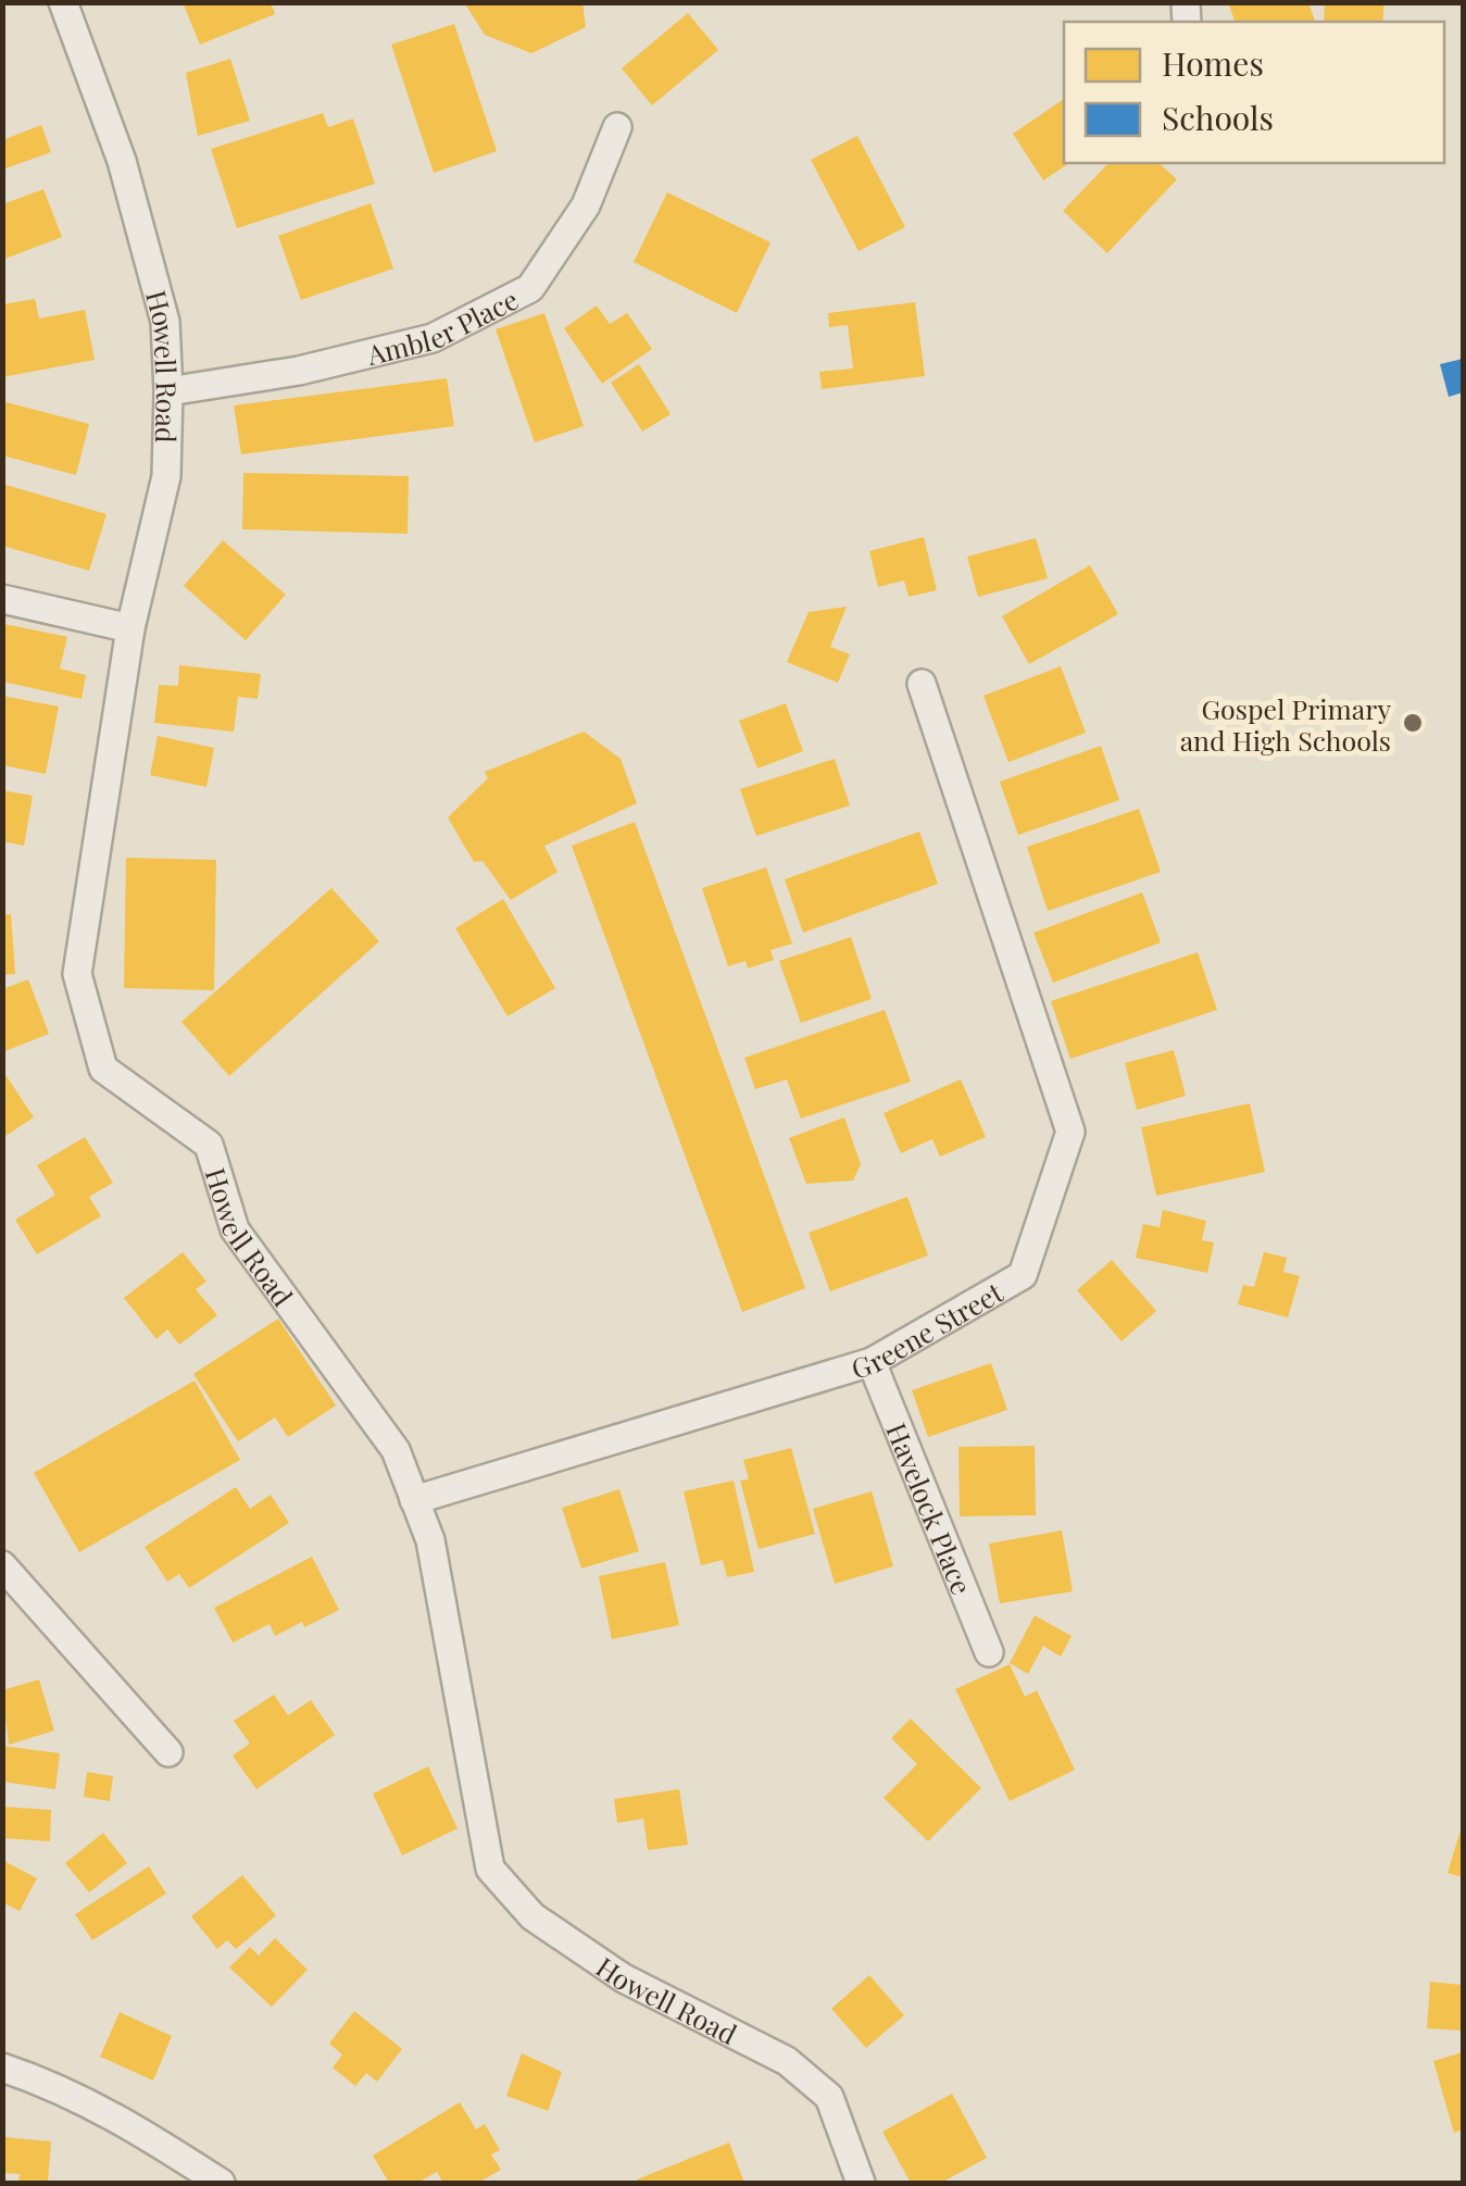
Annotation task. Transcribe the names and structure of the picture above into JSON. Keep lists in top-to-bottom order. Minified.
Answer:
{"streets":{"street":["Ambler Place","Howell Road","Greene Street","Havelock Place"]},"crossings":[["Ambler Place","Howell Road"],["Howell Road","Greene Street"],["Greene Street","Havelock Place"]],"places":["Gospel Primary and High Schools"],"legend":["Homes","Schools"]}
